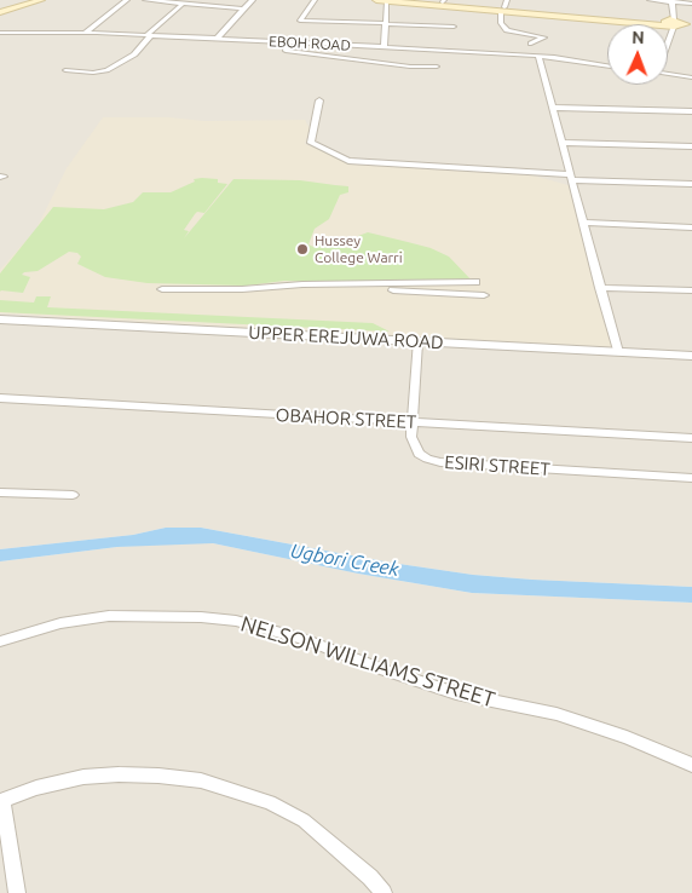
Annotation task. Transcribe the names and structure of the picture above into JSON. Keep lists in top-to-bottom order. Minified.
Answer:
{"streets":{"street":["EBOH ROAD","UPPER EREJUWA ROAD","OBAHOR STREET","ESIRI STREET","NELSON WILLIAMS STREET"]},"crossings":[["UPPER EREJUWA ROAD","ESIRI STREET"],["OBAHOR STREET","ESIRI STREET"]],"water":["Ugbori Creek"],"places":["Hussey College Warri"],"north":"top"}
